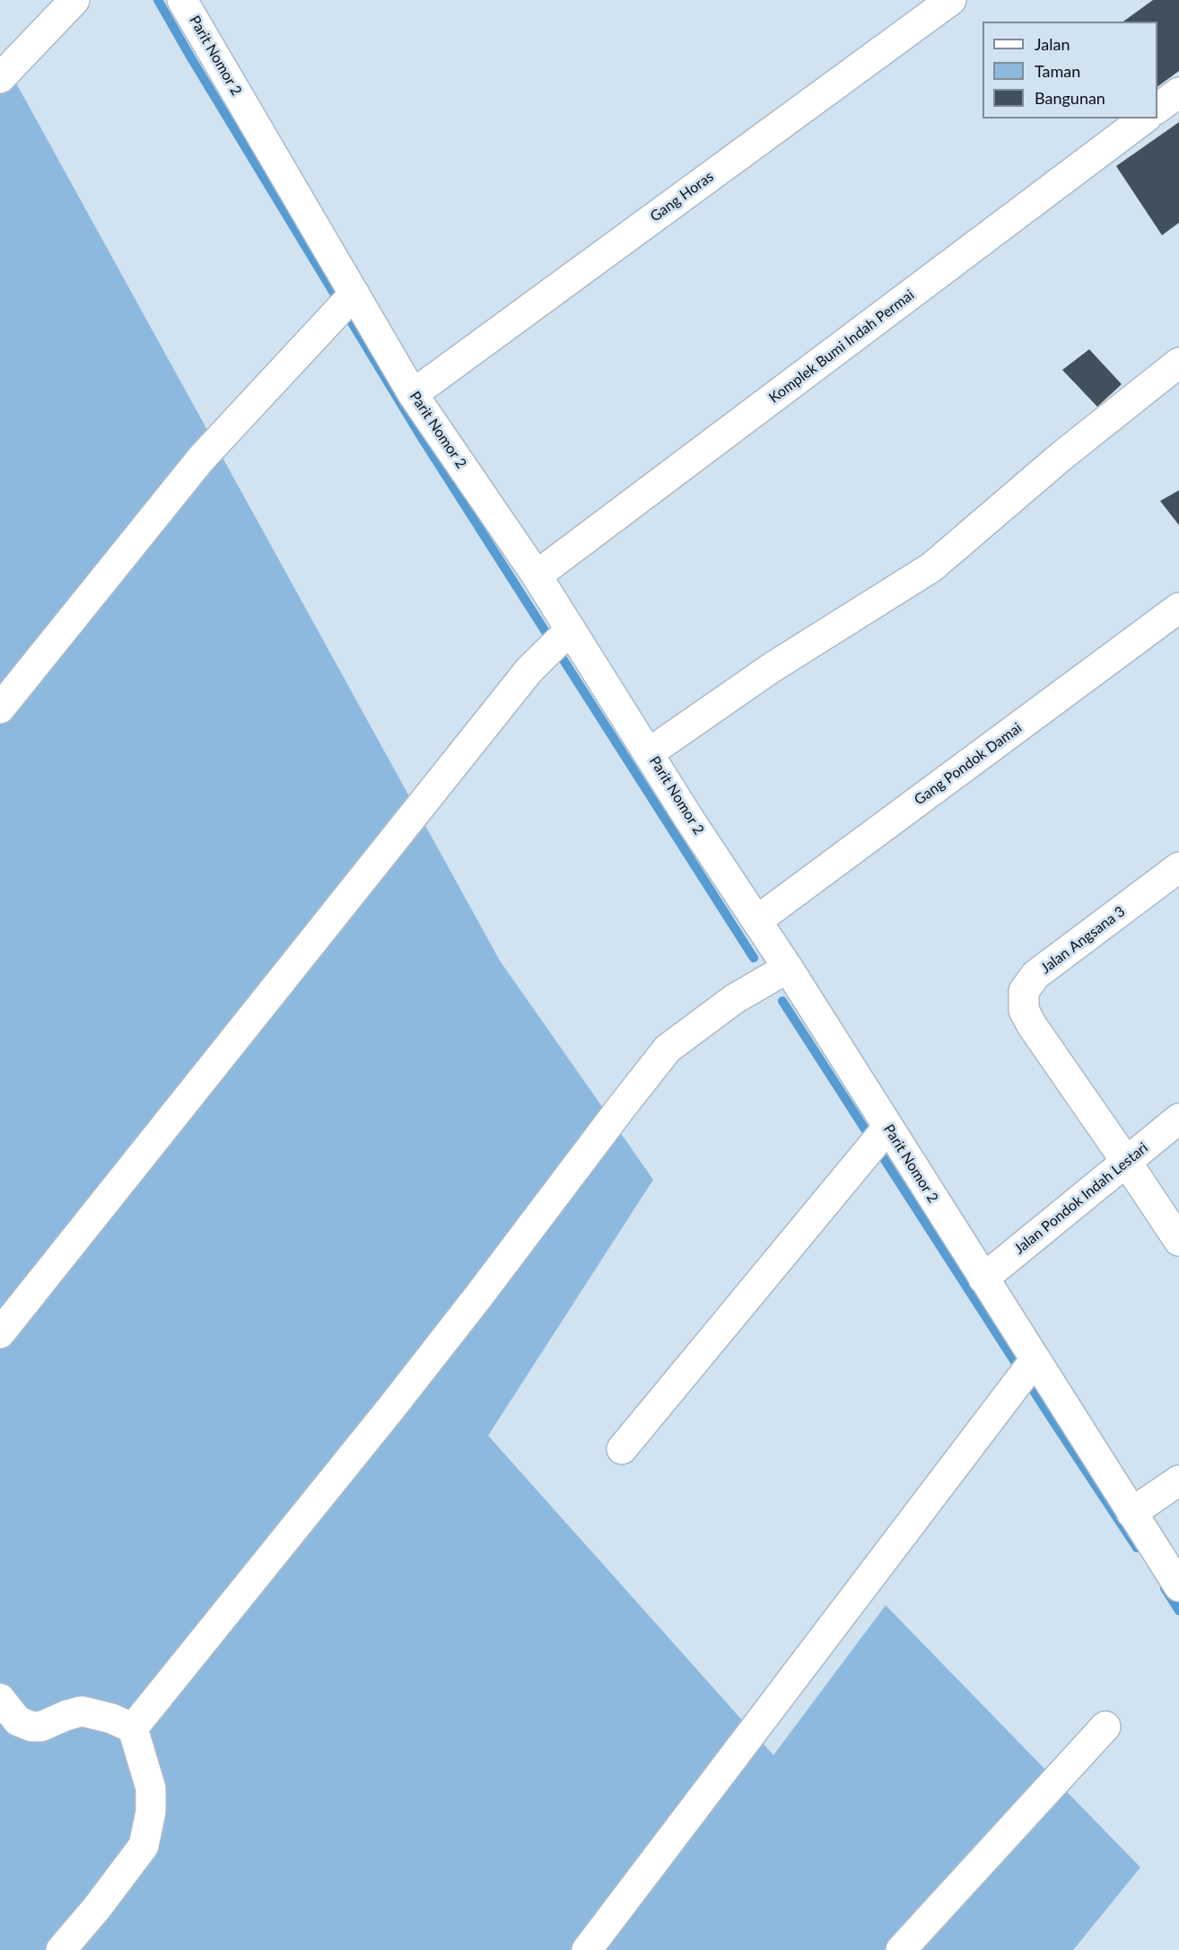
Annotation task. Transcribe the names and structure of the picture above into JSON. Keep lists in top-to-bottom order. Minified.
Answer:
{"streets":{"street":["Parit Nomor 2","Gang Horas","Komplek Bumi Indah Permai","Gang Pondok Damai","Jalan Angsana 3","Jalan Pondok Indah Lestari"]},"crossings":[["Parit Nomor 2","Gang Horas"],["Parit Nomor 2","Komplek Bumi Indah Permai"],["Parit Nomor 2","Gang Pondok Damai"],["Parit Nomor 2","Jalan Pondok Indah Lestari"],["Jalan Angsana 3","Jalan Pondok Indah Lestari"]],"legend":["Jalan","Taman","Bangunan"]}
